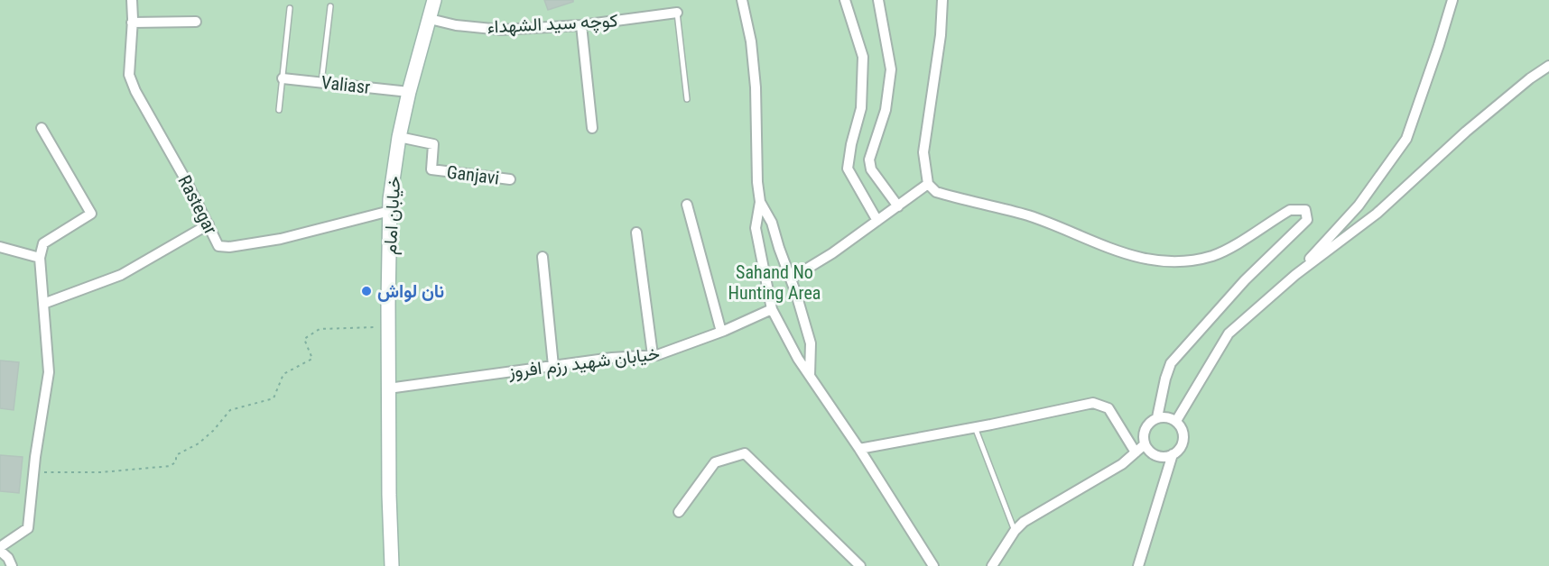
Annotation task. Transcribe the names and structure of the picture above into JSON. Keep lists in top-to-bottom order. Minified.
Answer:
{"streets":{"street":["کوچه سید الشهداء","Valiasr","Ganjavi","Rastegar","خیابان امام","خیابان شهید رزم افروز"]},"crossings":[["کوچه سید الشهداء","خیابان امام"],["Valiasr","خیابان امام"],["Ganjavi","خیابان امام"],["Rastegar","خیابان امام"],["خیابان امام","خیابان شهید رزم افروز"]],"parks":["Sahand No Hunting Area"],"places":["نان لواش"]}
